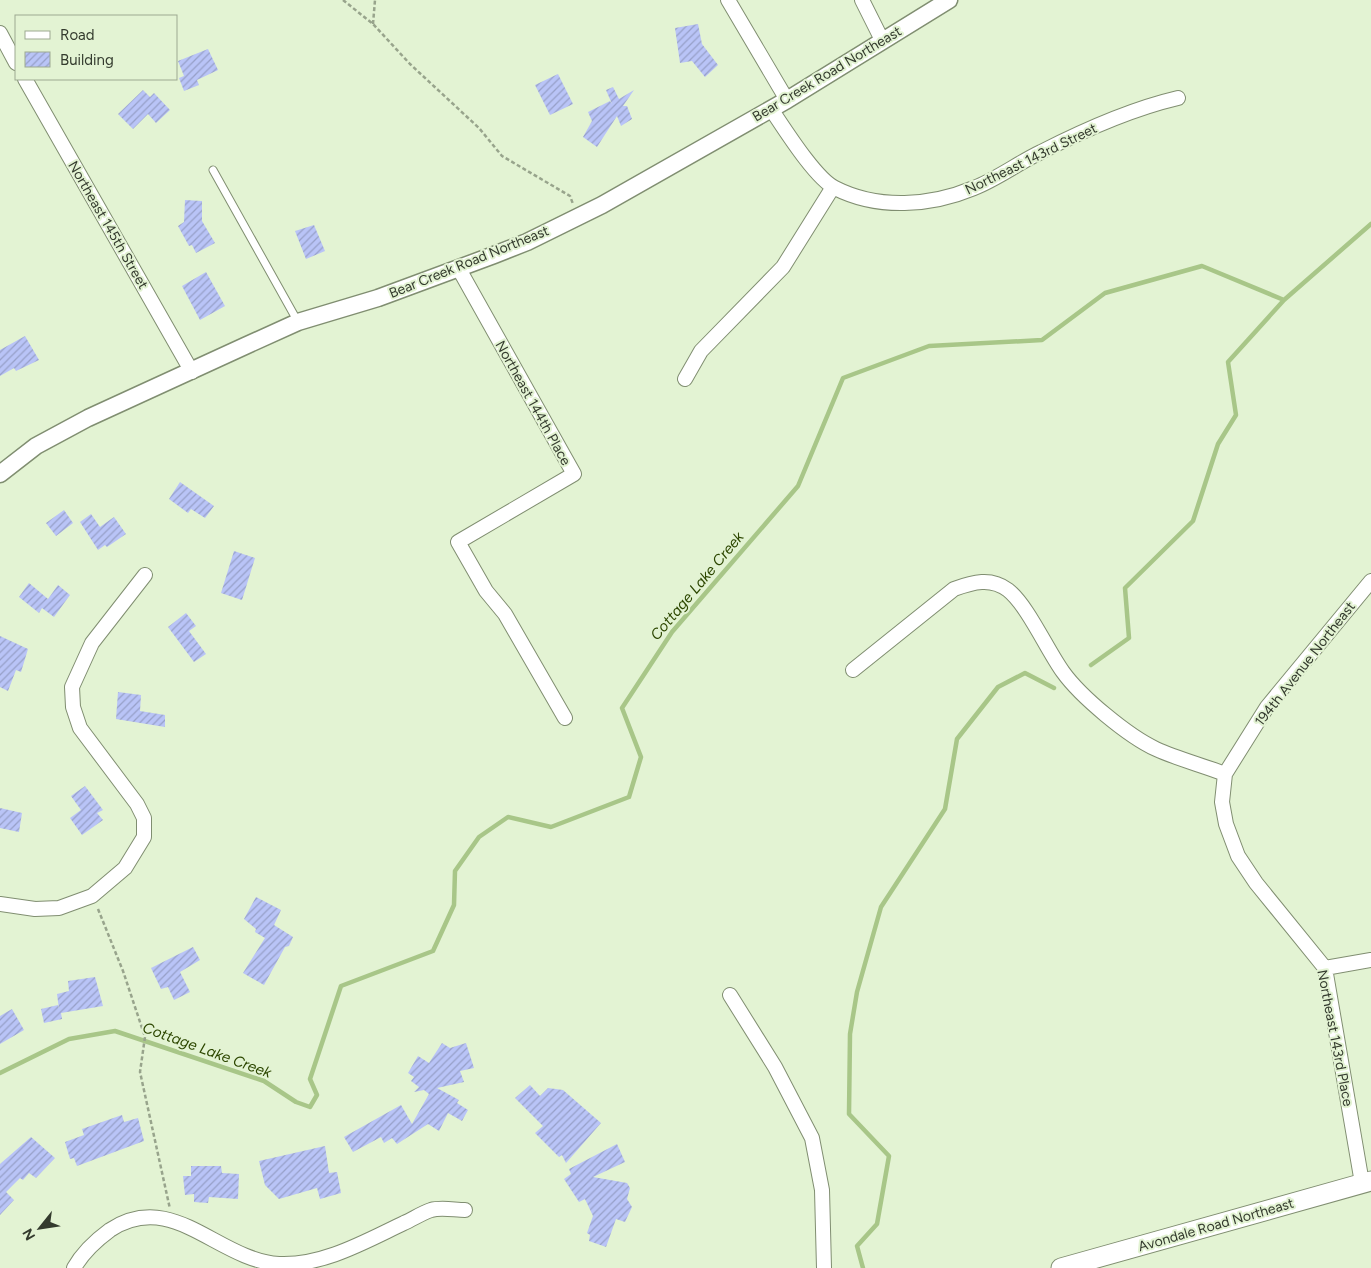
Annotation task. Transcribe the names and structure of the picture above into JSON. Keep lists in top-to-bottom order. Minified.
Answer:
{"streets":{"main road":["Avondale Road Northeast"],"street":["Bear Creek Road Northeast","Northeast 143rd Street","Northeast 145th Street","Northeast 144th Place","194th Avenue Northeast","Northeast 143rd Place"]},"crossings":[["Bear Creek Road Northeast","Northeast 143rd Street"],["Bear Creek Road Northeast","Northeast 145th Street"],["Bear Creek Road Northeast","Northeast 144th Place"],["194th Avenue Northeast","Northeast 143rd Place"],["Northeast 143rd Place","Avondale Road Northeast"]],"water":["Cottage Lake Creek"],"legend":["Road","Building"],"north":"bottom left"}
